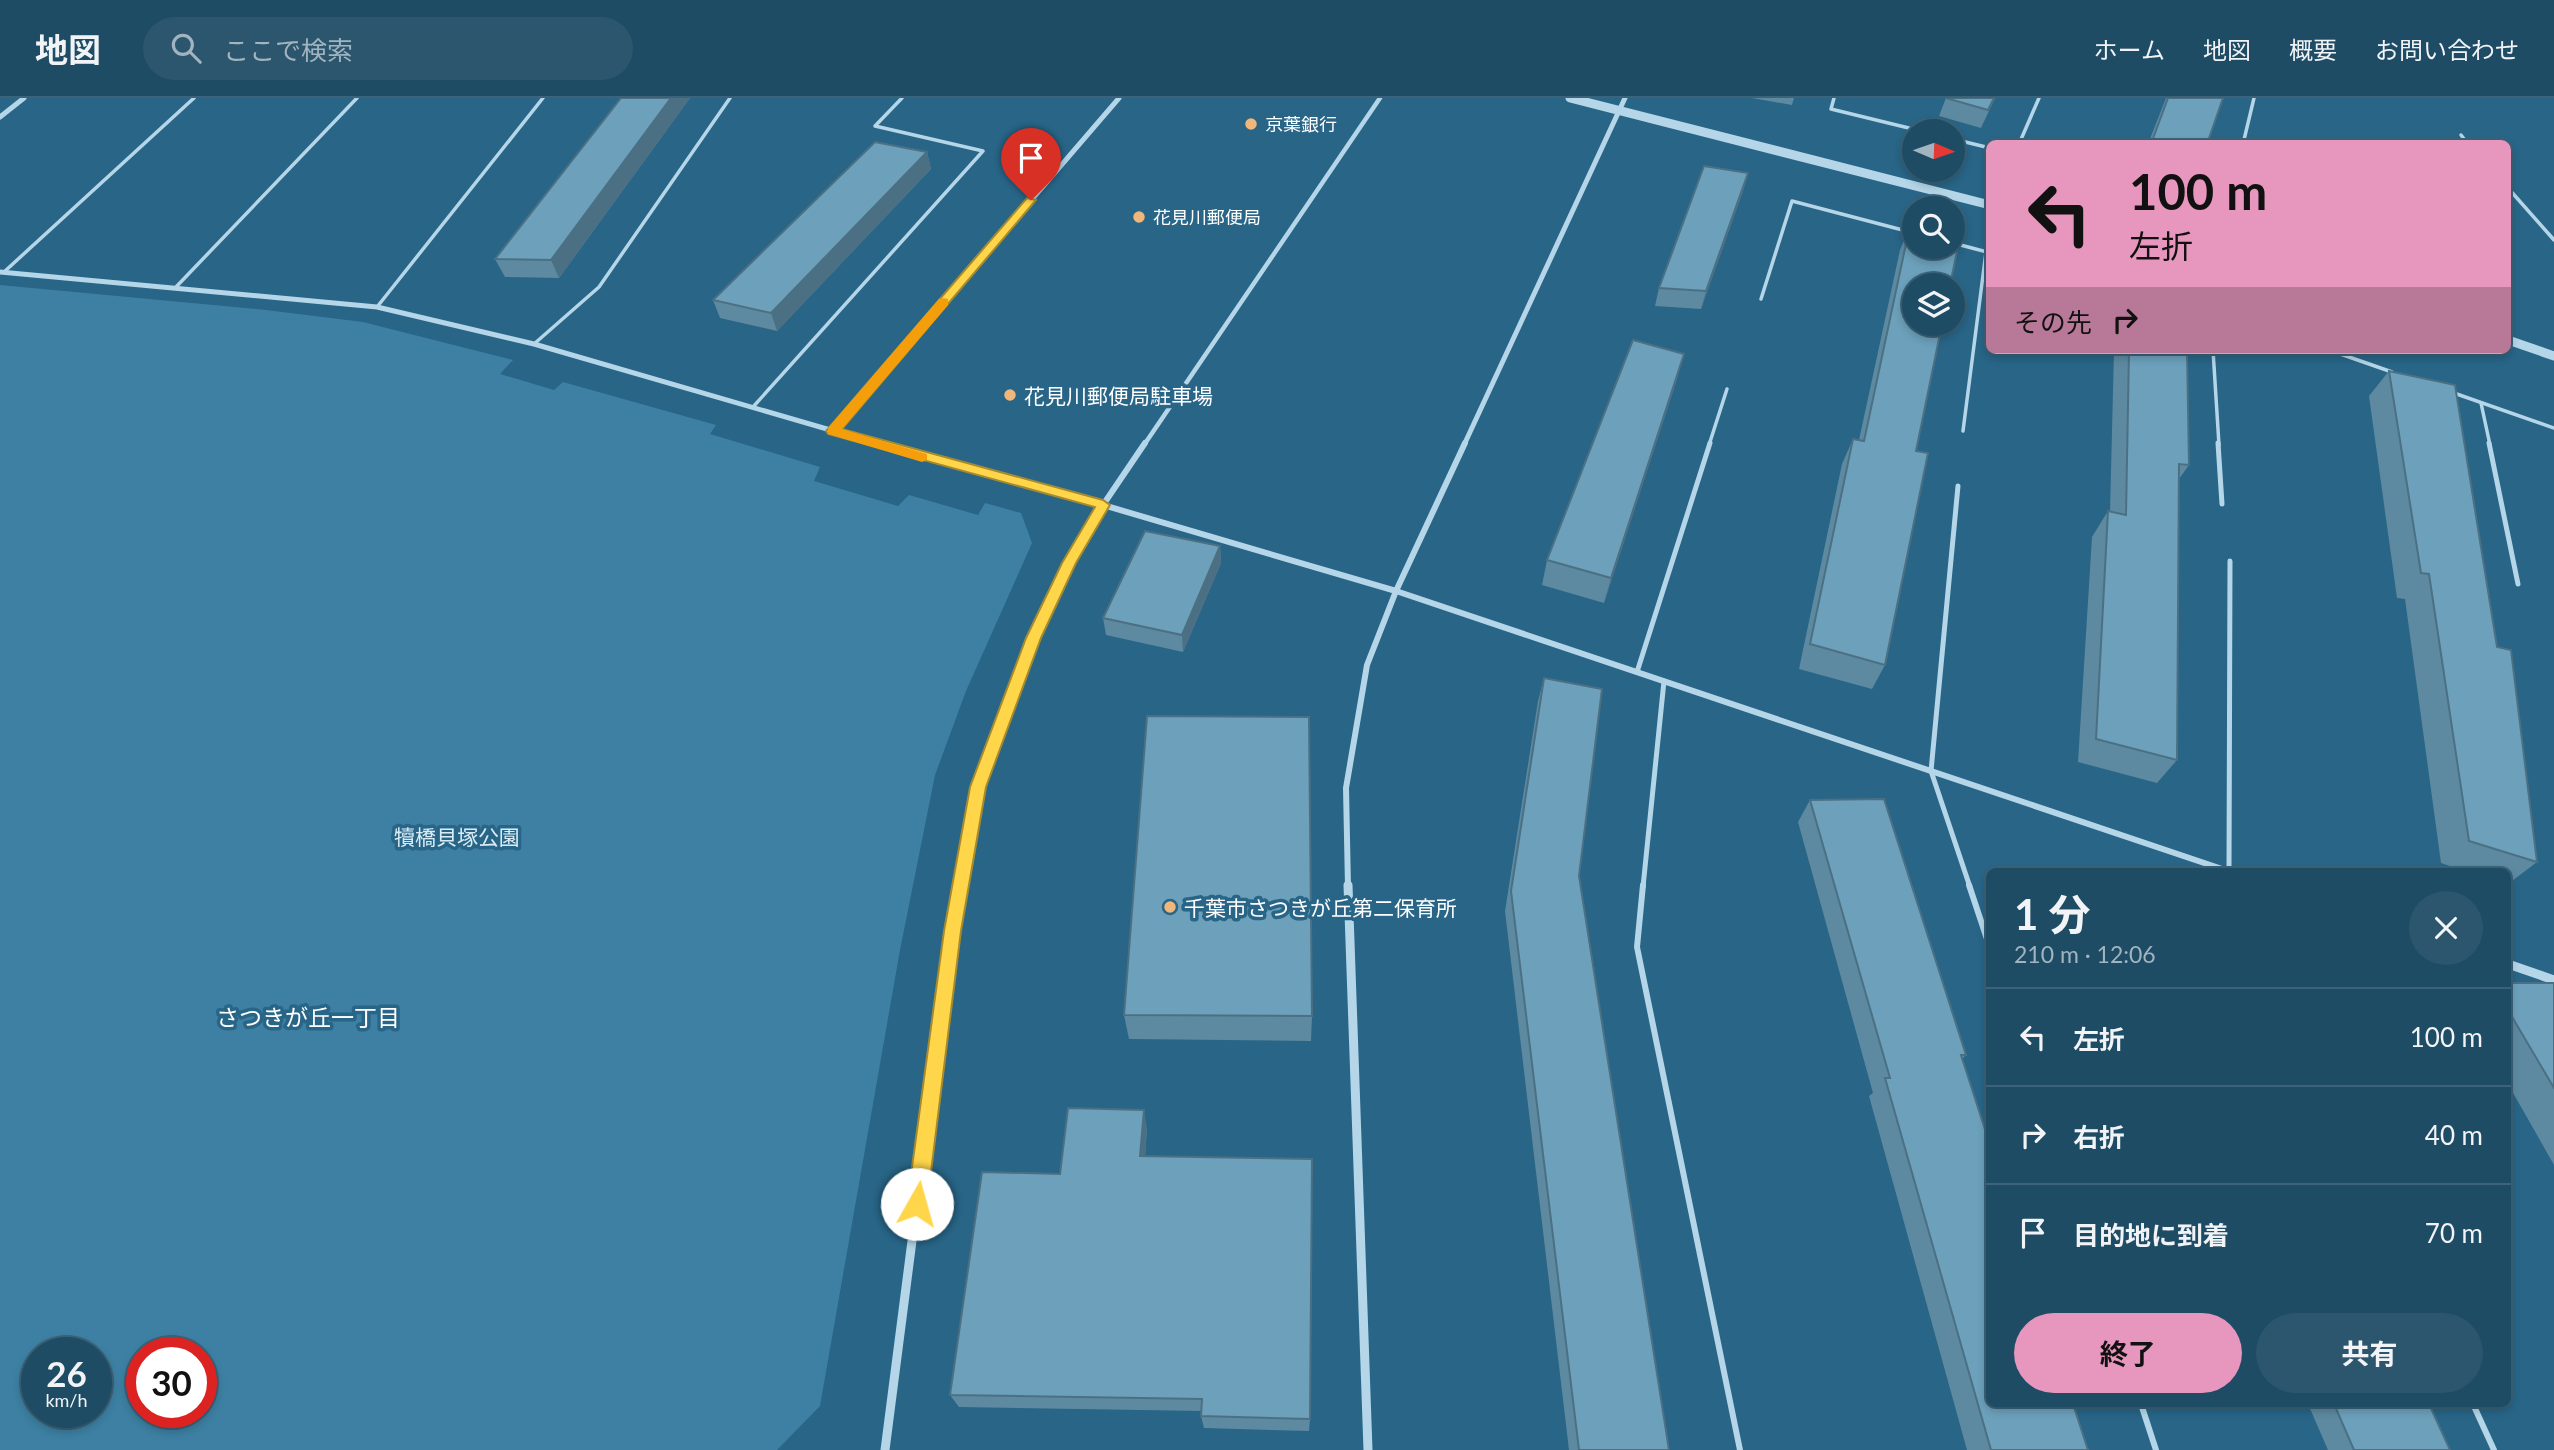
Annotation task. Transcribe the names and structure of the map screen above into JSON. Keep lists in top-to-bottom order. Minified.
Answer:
{"districts":["さつきが丘一丁目"],"parks":["犢橋貝塚公園"],"places":["京葉銀行","花見川郵便局","花見川郵便局駐車場","千葉市さつきが丘第二保育所"],"north":"right","page":{"header":"地図","search":"ここで検索","nav":["ホーム","地図","概要","お問い合わせ"],"turn":["100 m","左折"],"then":"その先","heading":["1 分","210 m · 12:06"],"list":[{"name":"左折","value":"100 m"},{"name":"右折","value":"40 m"},{"name":"目的地に到着","value":"70 m"}],"buttons":["終了","共有"],"speed":"26 km/h","limit":"30"}}
